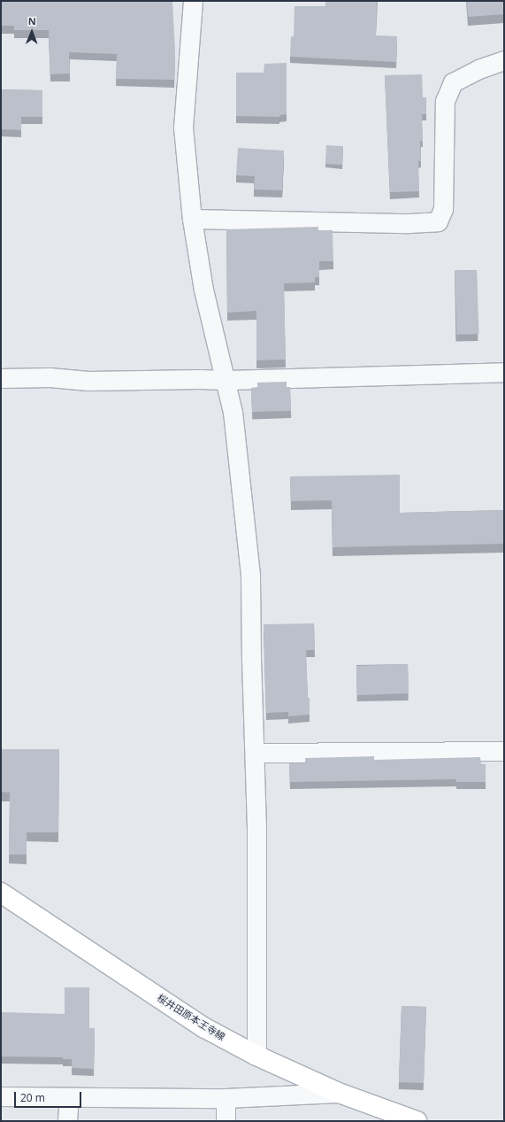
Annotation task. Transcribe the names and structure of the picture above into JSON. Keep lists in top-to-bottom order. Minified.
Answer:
{"streets":{"main road":["桜井田原本王寺線"]},"scale_bar":"20 m","north":"top"}
